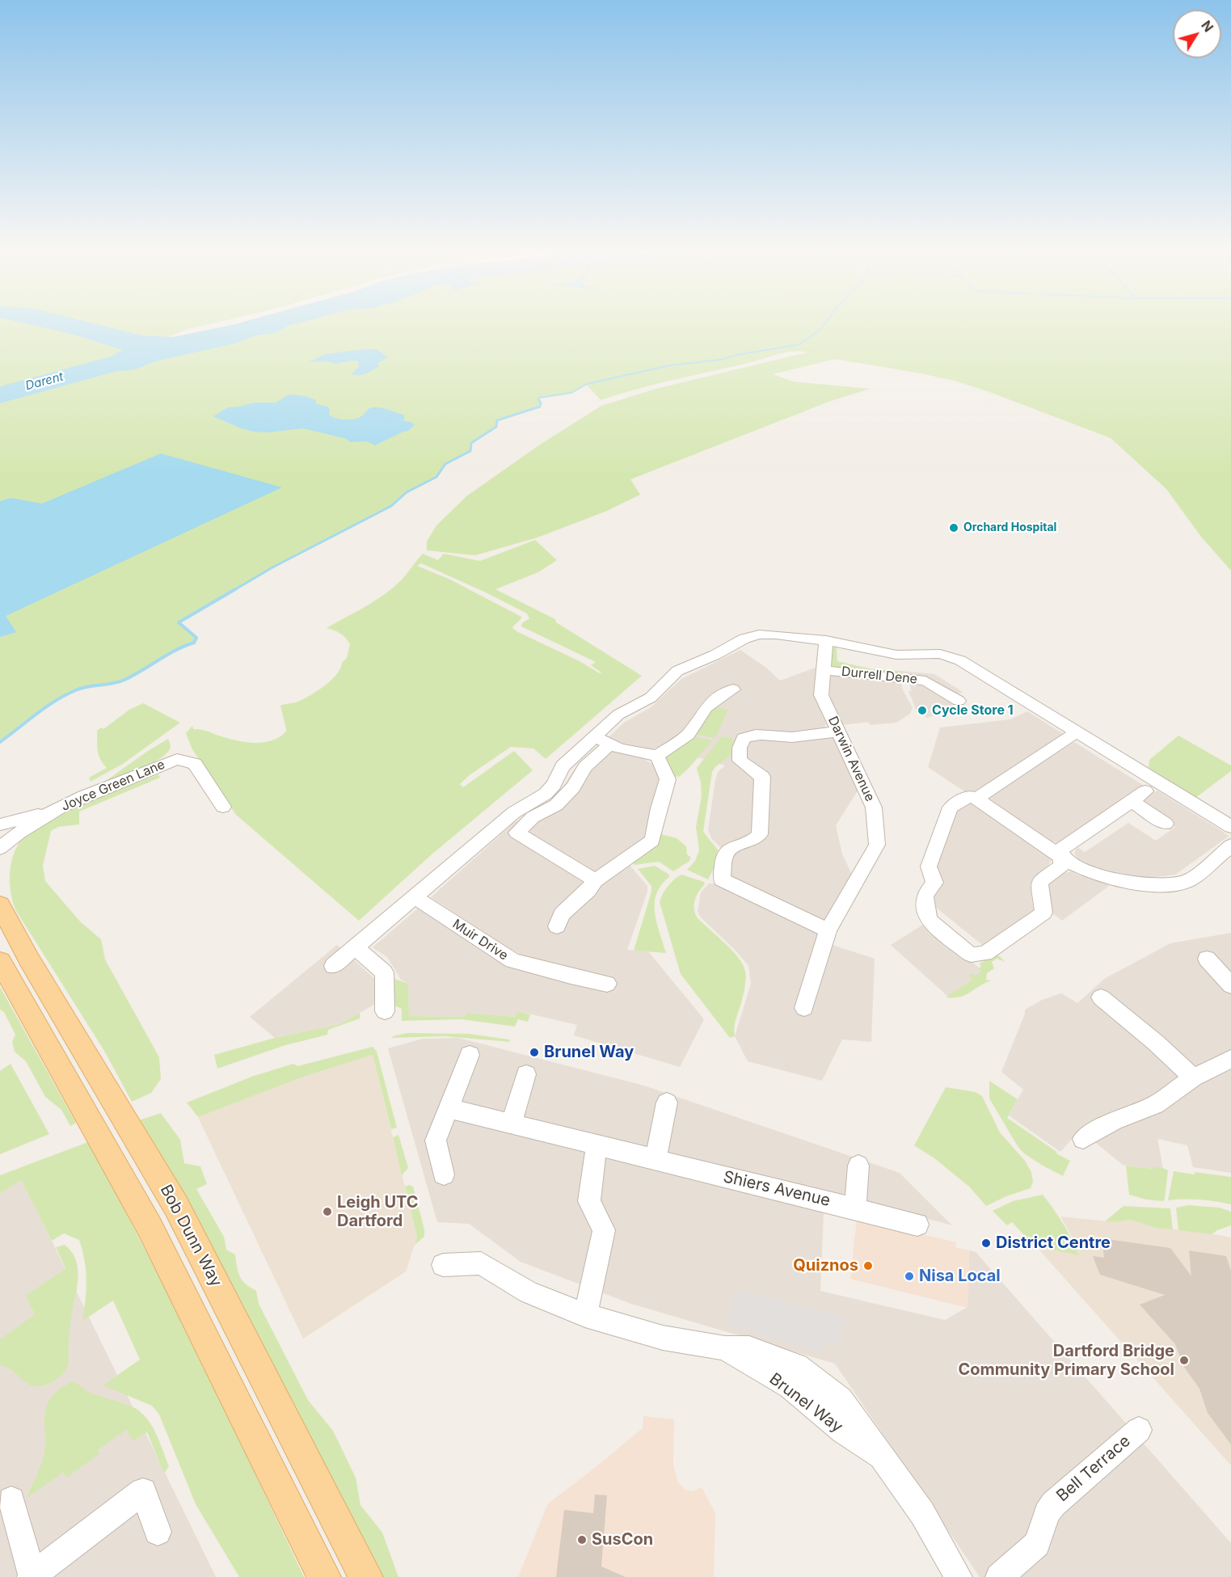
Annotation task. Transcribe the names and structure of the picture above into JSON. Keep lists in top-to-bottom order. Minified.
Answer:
{"streets":{"main road":["Bob Dunn Way"],"street":["Durrell Dene","Darwin Avenue","Joyce Green Lane","Muir Drive","Shiers Avenue","Brunel Way","Bell Terrace"]},"crossings":[["Durrell Dene","Darwin Avenue"]],"water":["Darent"],"places":["Orchard Hospital","Cycle Store 1","Brunel Way","Leigh UTC Dartford","District Centre","Quiznos","Nisa Local","Dartford Bridge Community Primary School","SusCon"],"north":"top right"}
